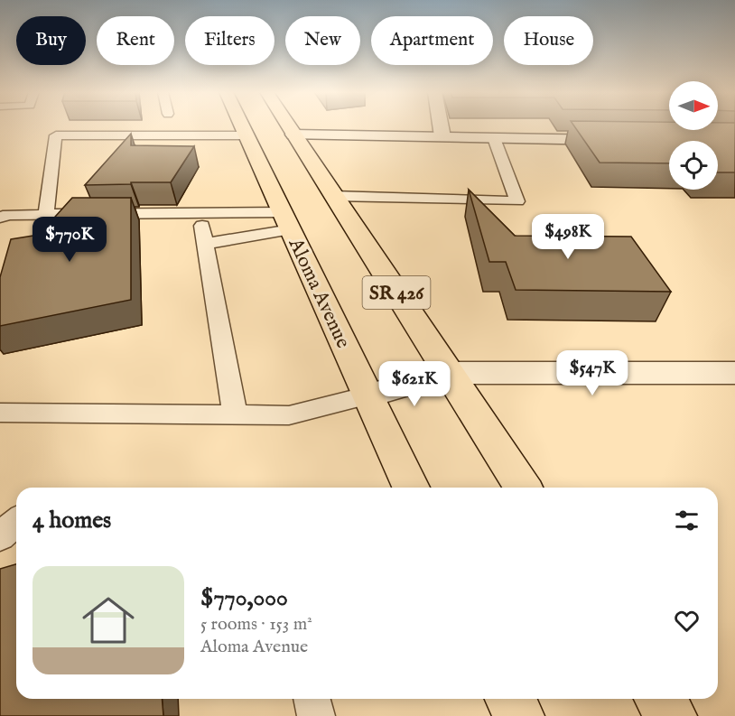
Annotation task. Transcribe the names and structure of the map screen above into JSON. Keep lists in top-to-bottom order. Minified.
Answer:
{"streets":{"main road":["Aloma Avenue","SR 426"]},"north":"right","page":{"chip":["Buy","Rent","Filters","New","Apartment","House"],"price":["$498K","$770K","$547K","$621K"],"heading":"4 homes","list":[{"name":"$770,000","note":"5 rooms · 153 m² · Aloma Avenue"}]}}
